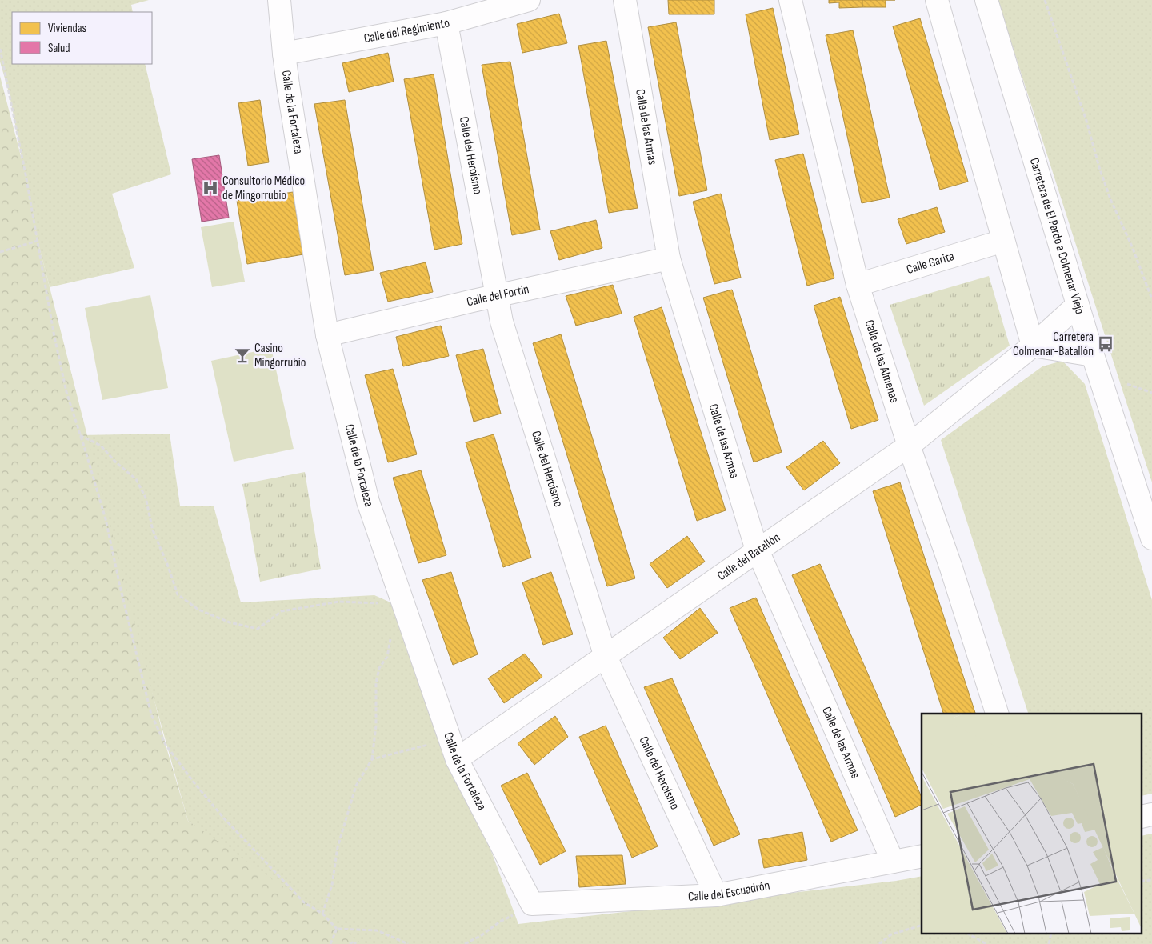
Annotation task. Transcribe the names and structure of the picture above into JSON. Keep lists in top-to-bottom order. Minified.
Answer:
{"streets":{"street":["Calle del Regimiento","Calle de la Fortaleza","Calle de las Armas","Calle del Heroísmo","Carretera de El Pardo a Colmenar Viejo","Calle Garita","Calle del Fortín","Calle de las Almenas","Calle del Batallón","Calle del Escuadrón"]},"crossings":[["Calle del Regimiento","Calle de la Fortaleza"],["Calle del Regimiento","Calle del Heroísmo"],["Calle de la Fortaleza","Calle del Fortín"],["Calle de la Fortaleza","Calle del Batallón"],["Calle de la Fortaleza","Calle del Escuadrón"],["Calle de las Armas","Calle del Fortín"],["Calle de las Armas","Calle del Batallón"],["Calle de las Armas","Calle del Escuadrón"],["Calle del Heroísmo","Calle del Fortín"],["Calle del Heroísmo","Calle del Batallón"],["Calle del Heroísmo","Calle del Escuadrón"],["Carretera de El Pardo a Colmenar Viejo","Calle del Batallón"],["Calle Garita","Calle de las Almenas"],["Calle de las Almenas","Calle del Batallón"]],"places":{"hospital":["Consultorio Médico de Mingorrubio"],"bus stop":["Carretera Colmenar-Batallón"],"bar":["Casino Mingorrubio"]},"legend":["Viviendas","Salud"]}
